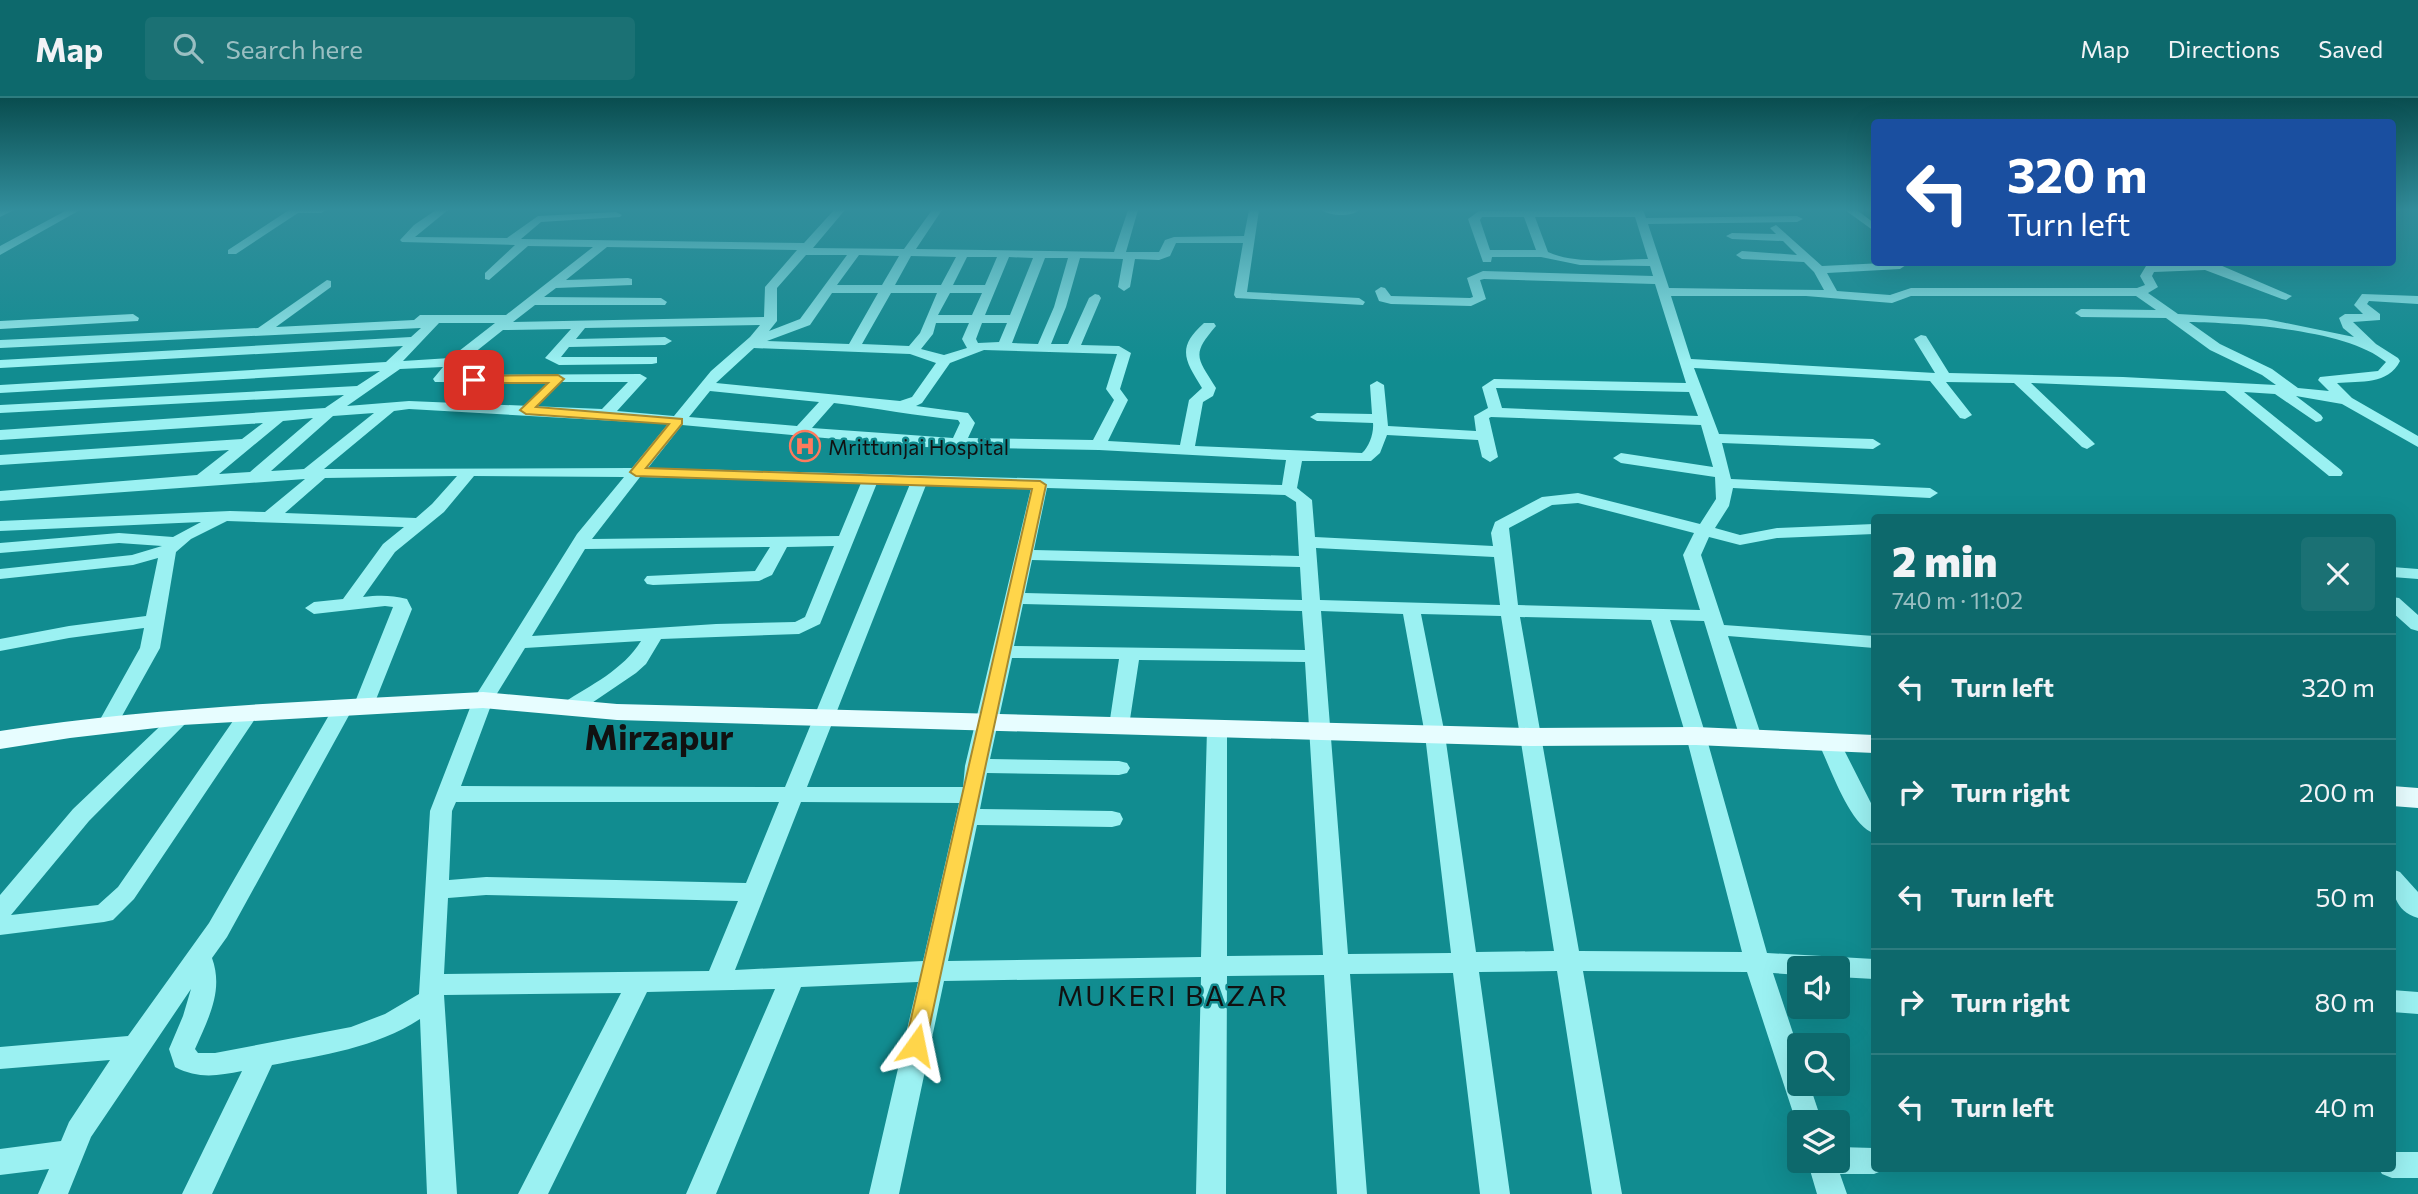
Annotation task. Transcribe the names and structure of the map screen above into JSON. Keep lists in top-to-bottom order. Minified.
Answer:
{"districts":["Mirzapur","MUKERI BAZAR"],"places":{"hospital":["Mrittunjai Hospital"]},"page":{"header":"Map","search":"Search here","nav":["Map","Directions","Saved"],"turn":["320 m","Turn left"],"heading":["2 min","740 m · 11:02"],"list":[{"name":"Turn left","value":"320 m"},{"name":"Turn right","value":"200 m"},{"name":"Turn left","value":"50 m"},{"name":"Turn right","value":"80 m"},{"name":"Turn left","value":"40 m"}]}}
